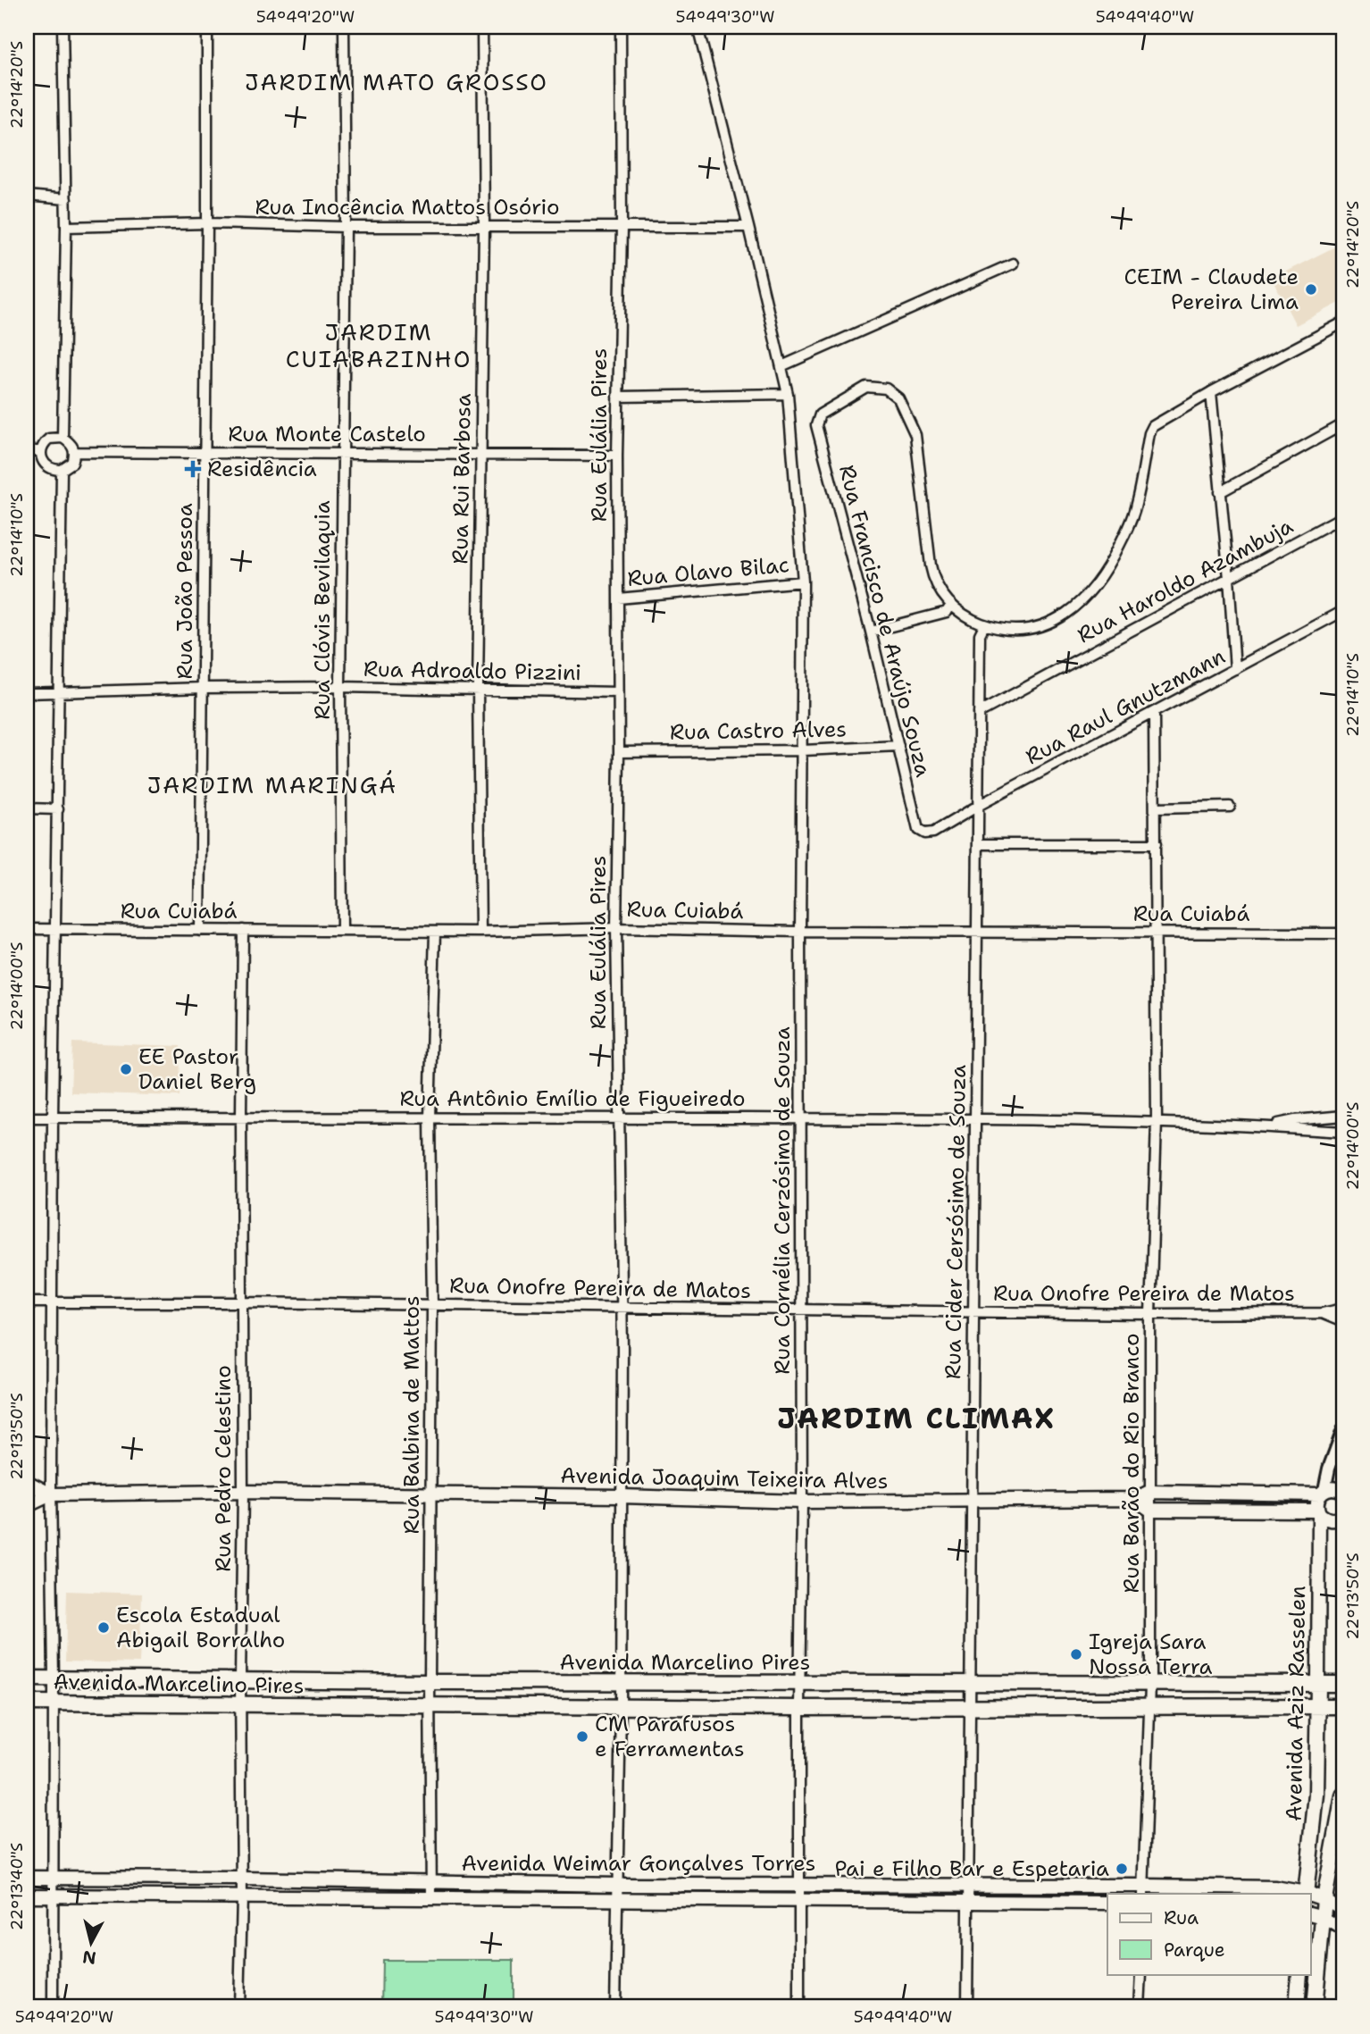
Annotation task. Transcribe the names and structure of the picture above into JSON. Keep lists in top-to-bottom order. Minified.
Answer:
{"streets":{"main road":["Avenida Joaquim Teixeira Alves","Avenida Marcelino Pires","Avenida Aziz Rasselen","Avenida Weimar Gonçalves Torres"],"street":["Rua Inocência Mattos Osório","Rua Monte Castelo","Rua Eulália Pires","Rua Rui Barbosa","Rua Olavo Bilac","Rua Haroldo Azambuja","Rua João Pessoa","Rua Clóvis Bevilaquia","Rua Francisco de Araújo Souza","Rua Adroaldo Pizzini","Rua Raul Gnutzmann","Rua Castro Alves","Rua Cuiabá","Rua Antônio Emílio de Figueiredo","Rua Cornélia Cerzósimo de Souza","Rua Cider Cersósimo de Souza","Rua Onofre Pereira de Matos","Rua Balbina de Mattos","Rua Barão do Rio Branco","Rua Pedro Celestino"]},"crossings":[["Rua Inocência Mattos Osório","Rua Eulália Pires"],["Rua Inocência Mattos Osório","Rua Rui Barbosa"],["Rua Inocência Mattos Osório","Rua João Pessoa"],["Rua Inocência Mattos Osório","Rua Clóvis Bevilaquia"],["Rua Inocência Mattos Osório","Rua Cornélia Cerzósimo de Souza"],["Rua Monte Castelo","Rua Eulália Pires"],["Rua Monte Castelo","Rua Rui Barbosa"],["Rua Monte Castelo","Rua João Pessoa"],["Rua Monte Castelo","Rua Clóvis Bevilaquia"],["Rua Eulália Pires","Rua Olavo Bilac"],["Rua Eulália Pires","Rua Adroaldo Pizzini"],["Rua Eulália Pires","Rua Castro Alves"],["Rua Eulália Pires","Rua Cuiabá"],["Rua Eulália Pires","Rua Antônio Emílio de Figueiredo"],["Rua Eulália Pires","Rua Onofre Pereira de Matos"],["Rua Eulália Pires","Avenida Joaquim Teixeira Alves"],["Rua Eulália Pires","Avenida Marcelino Pires"],["Rua Eulália Pires","Avenida Weimar Gonçalves Torres"],["Rua Rui Barbosa","Rua Adroaldo Pizzini"],["Rua Rui Barbosa","Rua Cuiabá"],["Rua Olavo Bilac","Rua Cornélia Cerzósimo de Souza"],["Rua Haroldo Azambuja","Rua Cider Cersósimo de Souza"],["Rua João Pessoa","Rua Adroaldo Pizzini"],["Rua João Pessoa","Rua Cuiabá"],["Rua Clóvis Bevilaquia","Rua Adroaldo Pizzini"],["Rua Clóvis Bevilaquia","Rua Cuiabá"],["Rua Francisco de Araújo Souza","Rua Raul Gnutzmann"],["Rua Francisco de Araújo Souza","Rua Castro Alves"],["Rua Raul Gnutzmann","Rua Cider Cersósimo de Souza"],["Rua Raul Gnutzmann","Rua Barão do Rio Branco"],["Rua Castro Alves","Rua Cornélia Cerzósimo de Souza"],["Rua Cuiabá","Rua Cornélia Cerzósimo de Souza"],["Rua Cuiabá","Rua Cider Cersósimo de Souza"],["Rua Cuiabá","Rua Balbina de Mattos"],["Rua Cuiabá","Rua Barão do Rio Branco"],["Rua Cuiabá","Rua Pedro Celestino"],["Rua Antônio Emílio de Figueiredo","Rua Cornélia Cerzósimo de Souza"],["Rua Antônio Emílio de Figueiredo","Rua Cider Cersósimo de Souza"],["Rua Antônio Emílio de Figueiredo","Rua Balbina de Mattos"],["Rua Antônio Emílio de Figueiredo","Rua Barão do Rio Branco"],["Rua Antônio Emílio de Figueiredo","Rua Pedro Celestino"],["Rua Cornélia Cerzósimo de Souza","Rua Onofre Pereira de Matos"],["Rua Cornélia Cerzósimo de Souza","Avenida Joaquim Teixeira Alves"],["Rua Cornélia Cerzósimo de Souza","Avenida Marcelino Pires"],["Rua Cornélia Cerzósimo de Souza","Avenida Weimar Gonçalves Torres"],["Rua Cider Cersósimo de Souza","Rua Onofre Pereira de Matos"],["Rua Cider Cersósimo de Souza","Avenida Joaquim Teixeira Alves"],["Rua Cider Cersósimo de Souza","Avenida Marcelino Pires"],["Rua Cider Cersósimo de Souza","Avenida Weimar Gonçalves Torres"],["Rua Onofre Pereira de Matos","Rua Balbina de Mattos"],["Rua Onofre Pereira de Matos","Rua Barão do Rio Branco"],["Rua Onofre Pereira de Matos","Rua Pedro Celestino"],["Rua Balbina de Mattos","Avenida Joaquim Teixeira Alves"],["Rua Balbina de Mattos","Avenida Marcelino Pires"],["Rua Balbina de Mattos","Avenida Weimar Gonçalves Torres"],["Rua Barão do Rio Branco","Avenida Joaquim Teixeira Alves"],["Rua Barão do Rio Branco","Avenida Marcelino Pires"],["Rua Barão do Rio Branco","Avenida Weimar Gonçalves Torres"],["Rua Pedro Celestino","Avenida Joaquim Teixeira Alves"],["Rua Pedro Celestino","Avenida Marcelino Pires"],["Rua Pedro Celestino","Avenida Weimar Gonçalves Torres"],["Avenida Marcelino Pires","Avenida Aziz Rasselen"],["Avenida Aziz Rasselen","Avenida Weimar Gonçalves Torres"]],"districts":["JARDIM MATO GROSSO","JARDIM CUIABAZINHO","JARDIM MARINGÁ","JARDIM CLIMAX"],"places":{"other":["CEIM - Claudete Pereira Lima","EE Pastor Daniel Berg","Escola Estadual Abigail Borralho","Igreja Sara Nossa Terra","CM Parafusos e Ferramentas","Pai e Filho Bar e Espetaria"],"health":["Residência"]},"legend":["Rua","Parque"],"north":"bottom","coordinates":["54°49'20\"W","54°49'30\"W","54°49'40\"W","22°14'20\"S","22°14'10\"S","22°14'00\"S","22°13'50\"S","22°13'40\"S"]}
